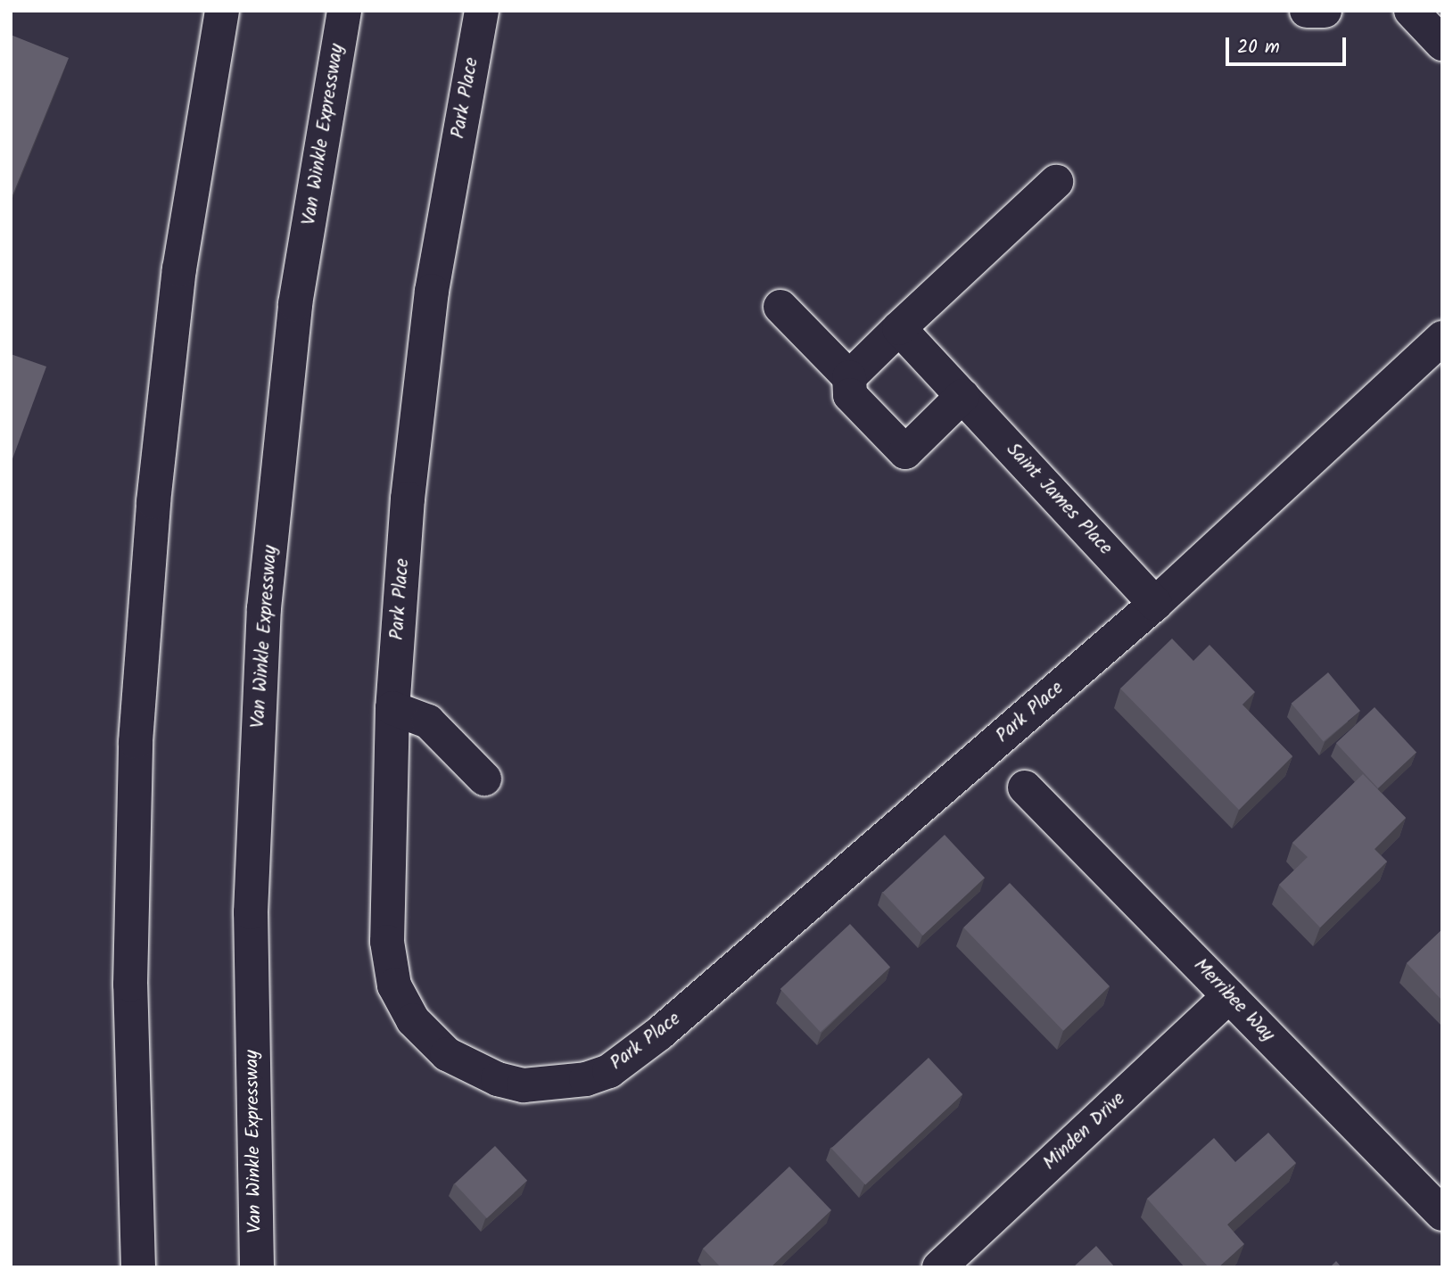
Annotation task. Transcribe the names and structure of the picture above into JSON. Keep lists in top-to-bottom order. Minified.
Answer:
{"streets":{"street":["Park Place","Van Winkle Expressway","Saint James Place","Merribee Way","Minden Drive"]},"crossings":[["Park Place","Saint James Place"],["Merribee Way","Minden Drive"]],"scale_bar":"20 m"}
